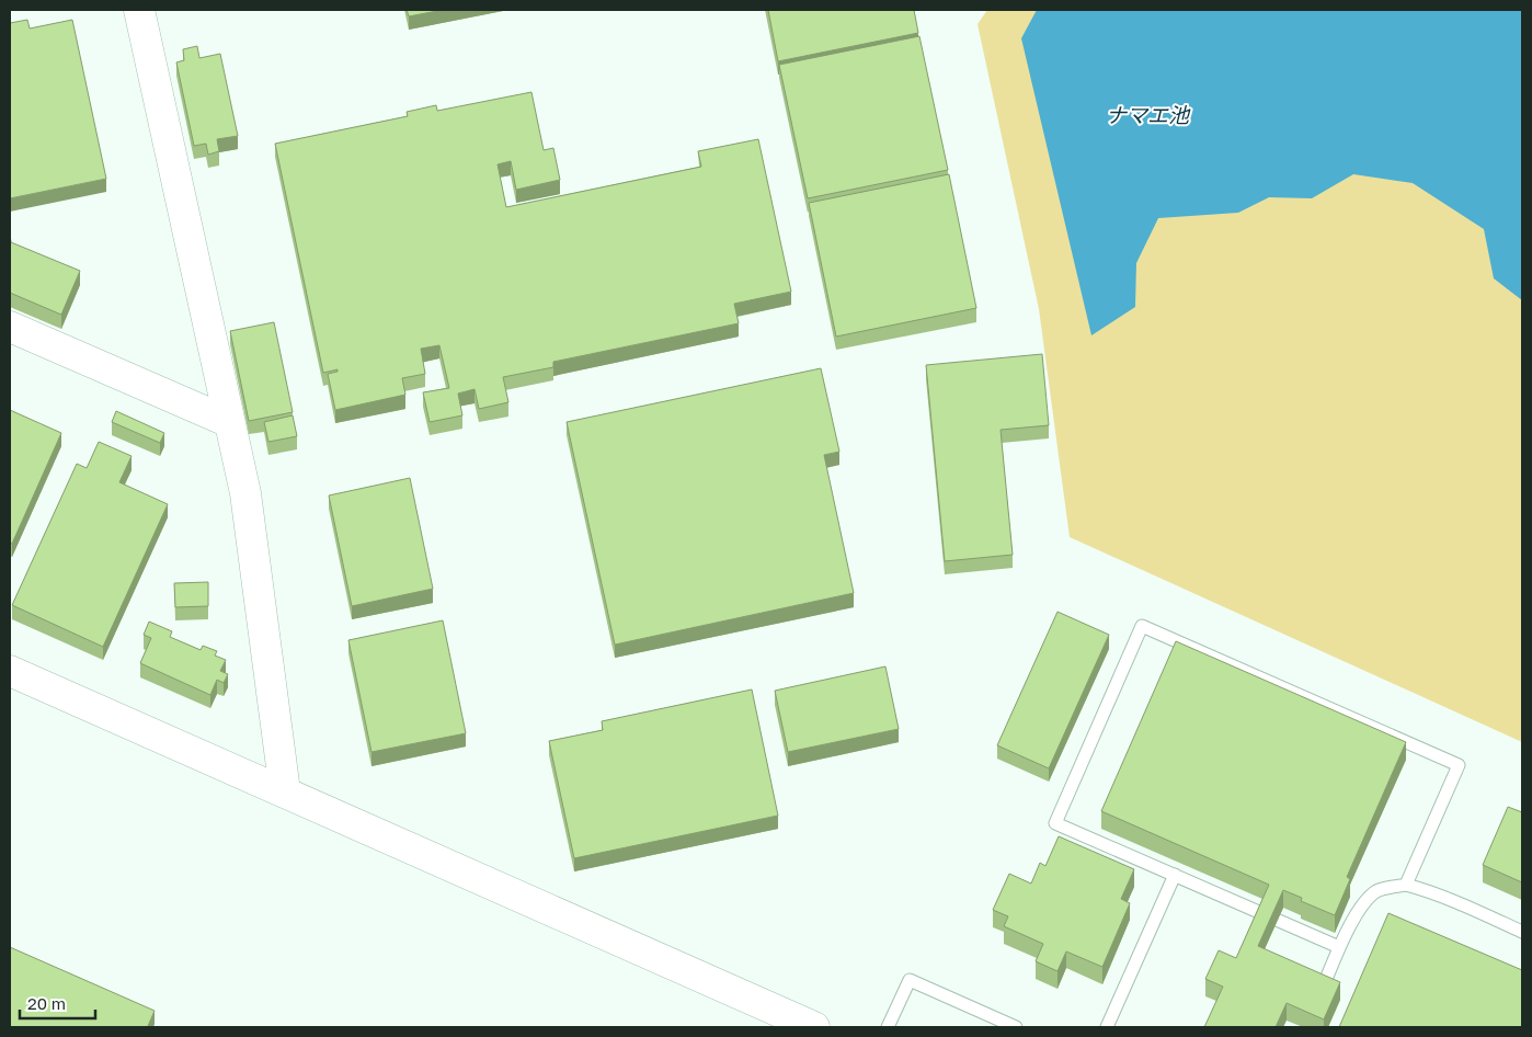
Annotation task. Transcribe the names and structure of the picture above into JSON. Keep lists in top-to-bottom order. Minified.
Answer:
{"water":["ナマエ池"],"scale_bar":"20 m"}
